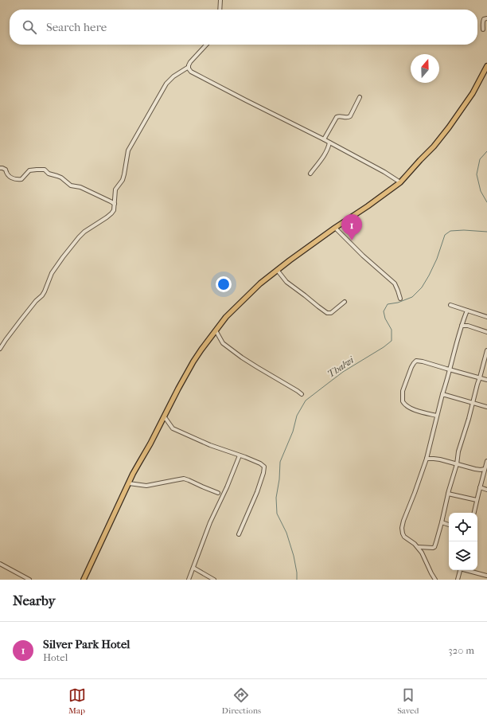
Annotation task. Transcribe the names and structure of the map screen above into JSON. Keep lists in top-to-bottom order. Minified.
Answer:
{"water":["Thalwi"],"north":"top","page":{"search":"Search here","pins":"1","heading":"Nearby","list":[{"mark":"1","name":"Silver Park Hotel","note":"Hotel","value":"320 m"}],"nav":["Map","Directions","Saved"]}}
